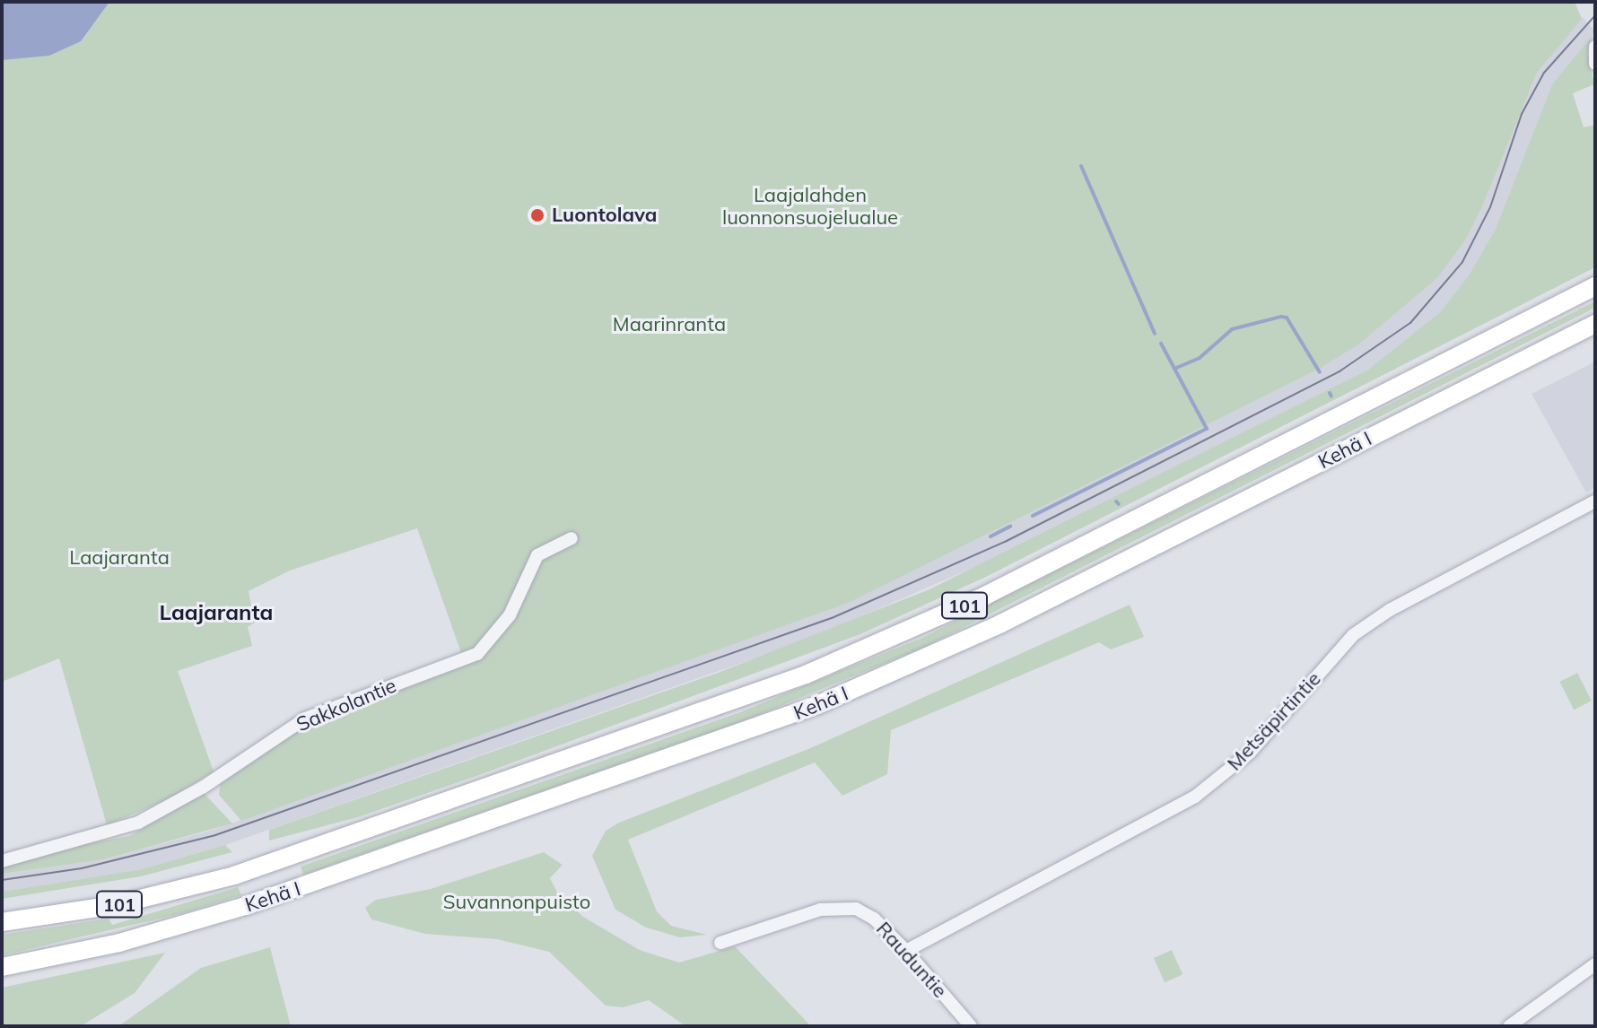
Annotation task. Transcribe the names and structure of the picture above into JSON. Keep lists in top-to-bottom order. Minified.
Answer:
{"streets":{"highway":["Kehä I","101"],"street":["Sakkolantie","Metsäpirtintie","Rauduntie"]},"crossings":[["Metsäpirtintie","Rauduntie"]],"districts":["Laajaranta"],"parks":["Laajalahden luonnonsuojelualue","Maarinranta","Laajaranta","Suvannonpuisto"],"places":["Luontolava"]}
